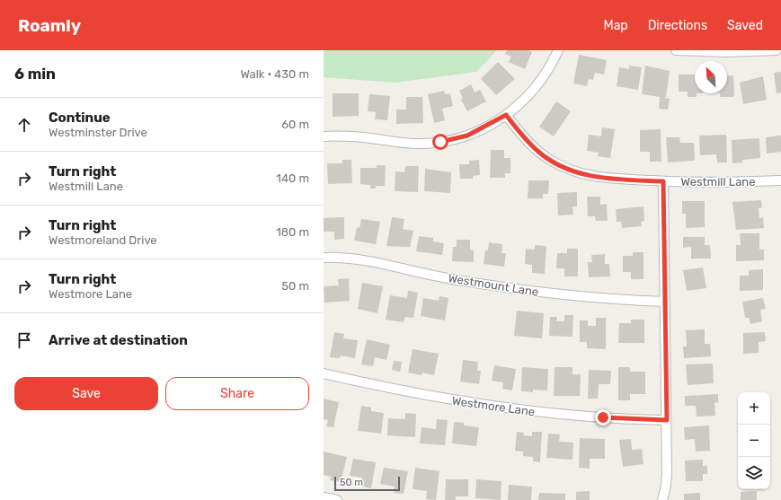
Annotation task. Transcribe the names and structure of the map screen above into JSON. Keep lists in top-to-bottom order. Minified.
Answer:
{"streets":{"street":["Westmill Lane","Westmount Lane","Westmore Lane"]},"scale_bar":"50 m","north":"top left","page":{"header":"Roamly","nav":["Map","Directions","Saved"],"heading":["6 min","Walk · 430 m"],"list":[["Continue","Westminster Drive","60 m"],["Turn right","Westmill Lane","140 m"],["Turn right","Westmoreland Drive","180 m"],["Turn right","Westmore Lane","50 m"],"Arrive at destination"],"buttons":["Save","Share"],"map_buttons":["+","−"],"scale":"50 m"}}
